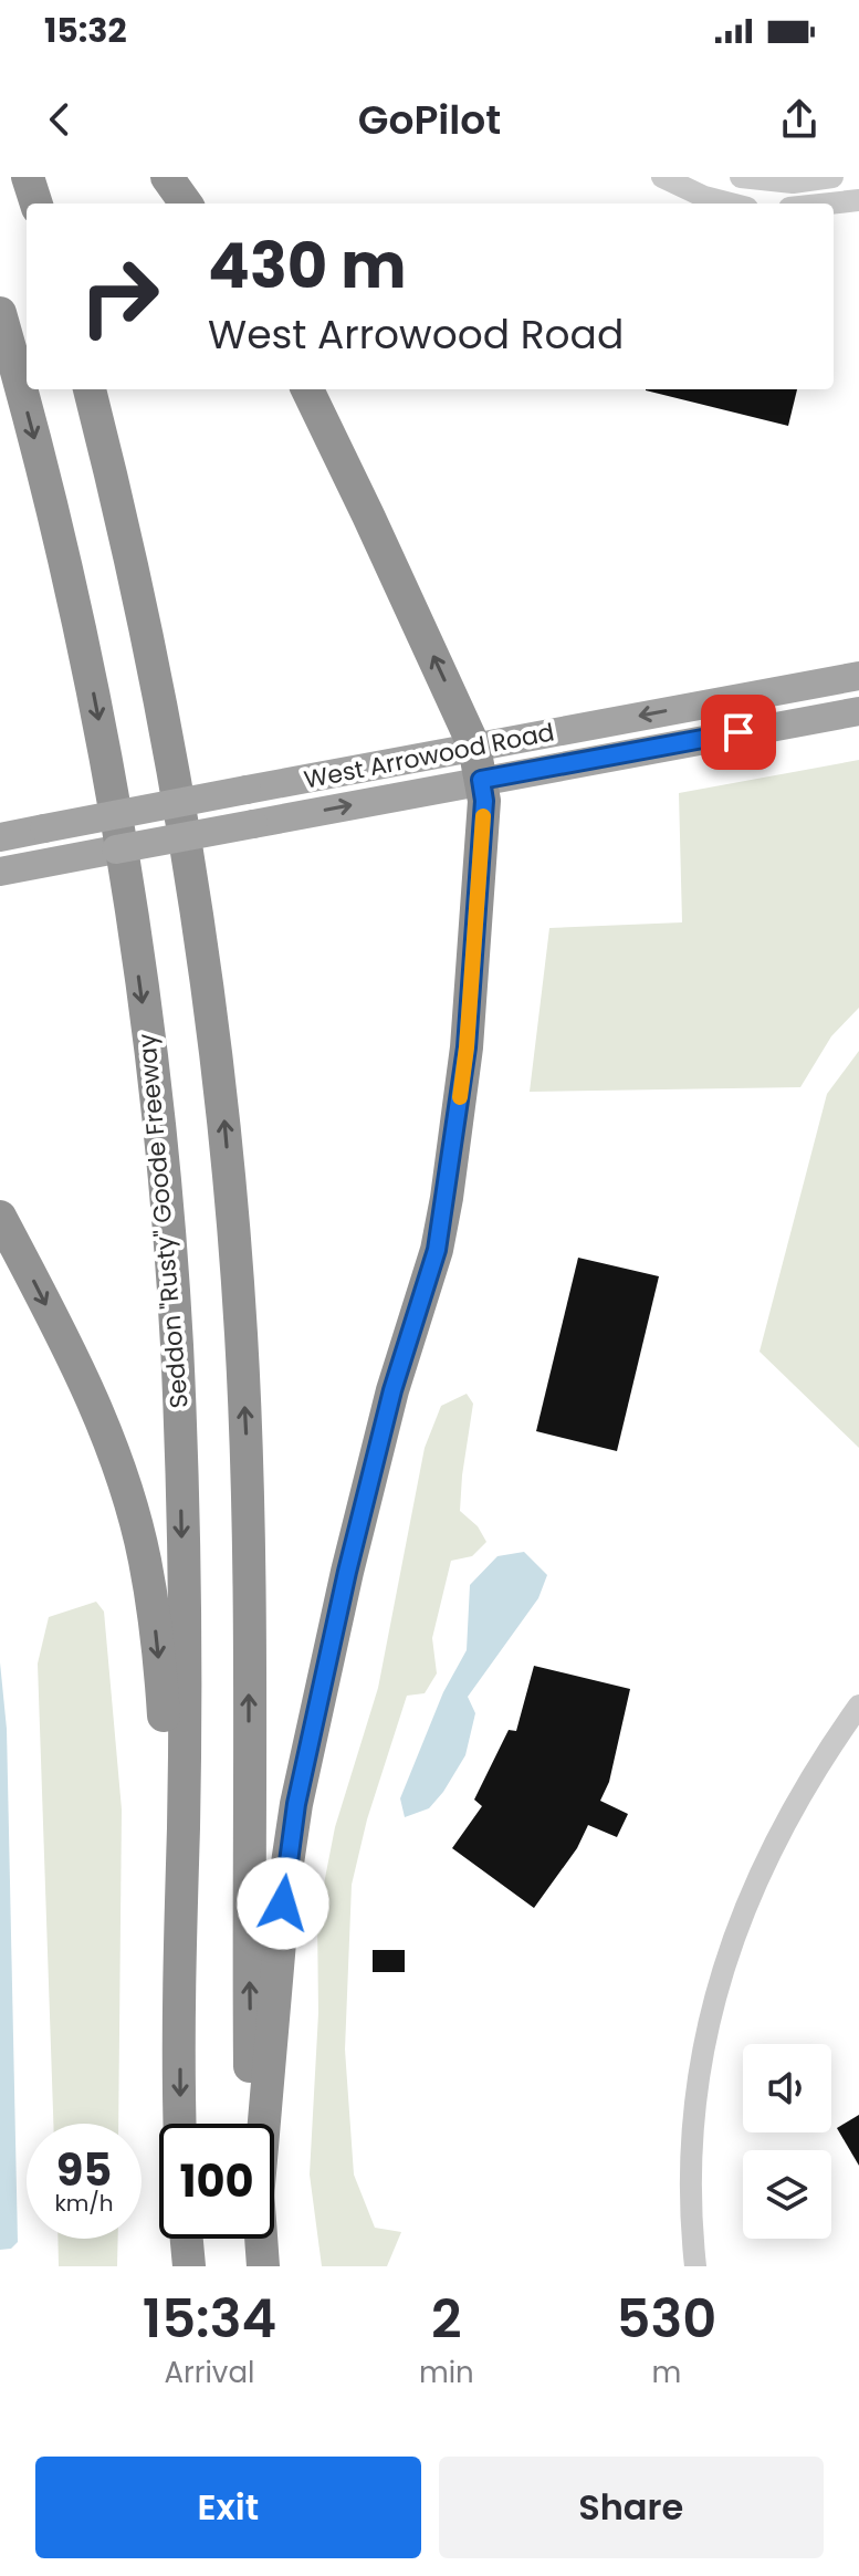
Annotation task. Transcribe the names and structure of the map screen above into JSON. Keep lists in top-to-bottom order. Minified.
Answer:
{"streets":{"highway":["Seddon \"Rusty\" Goode Freeway"],"main road":["West Arrowood Road"]},"page":{"status":"15:32","header":"GoPilot","turn":["430 m","West Arrowood Road"],"speed":"95 km/h","limit":"100","eta":["15:34","Arrival","2","min","530","m"],"buttons":["Exit","Share"]}}
